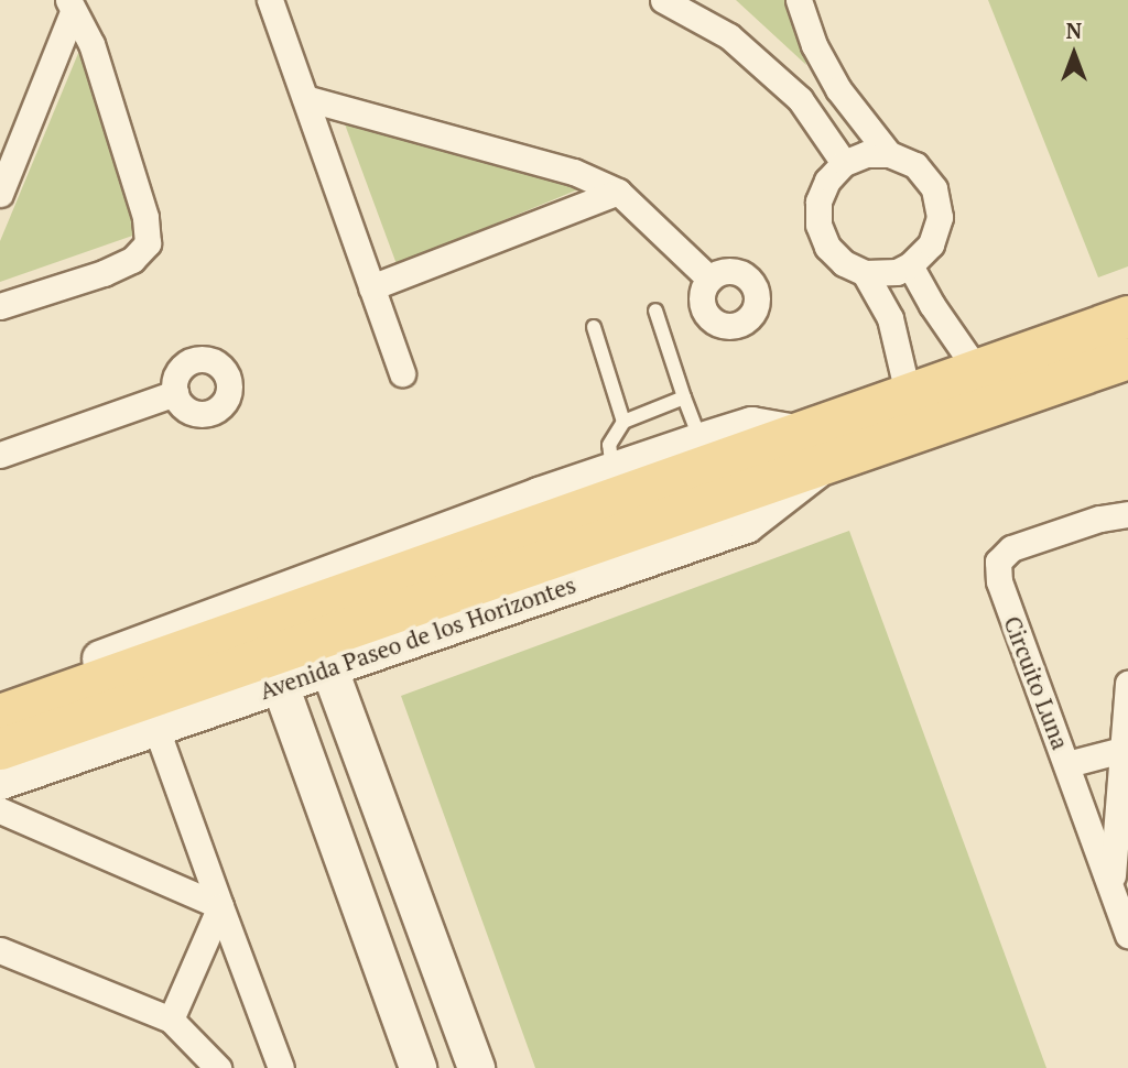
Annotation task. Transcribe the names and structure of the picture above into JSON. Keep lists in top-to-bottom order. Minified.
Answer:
{"streets":{"main road":["Avenida Paseo de los Horizontes"],"street":["Circuito Luna"]},"north":"top"}
